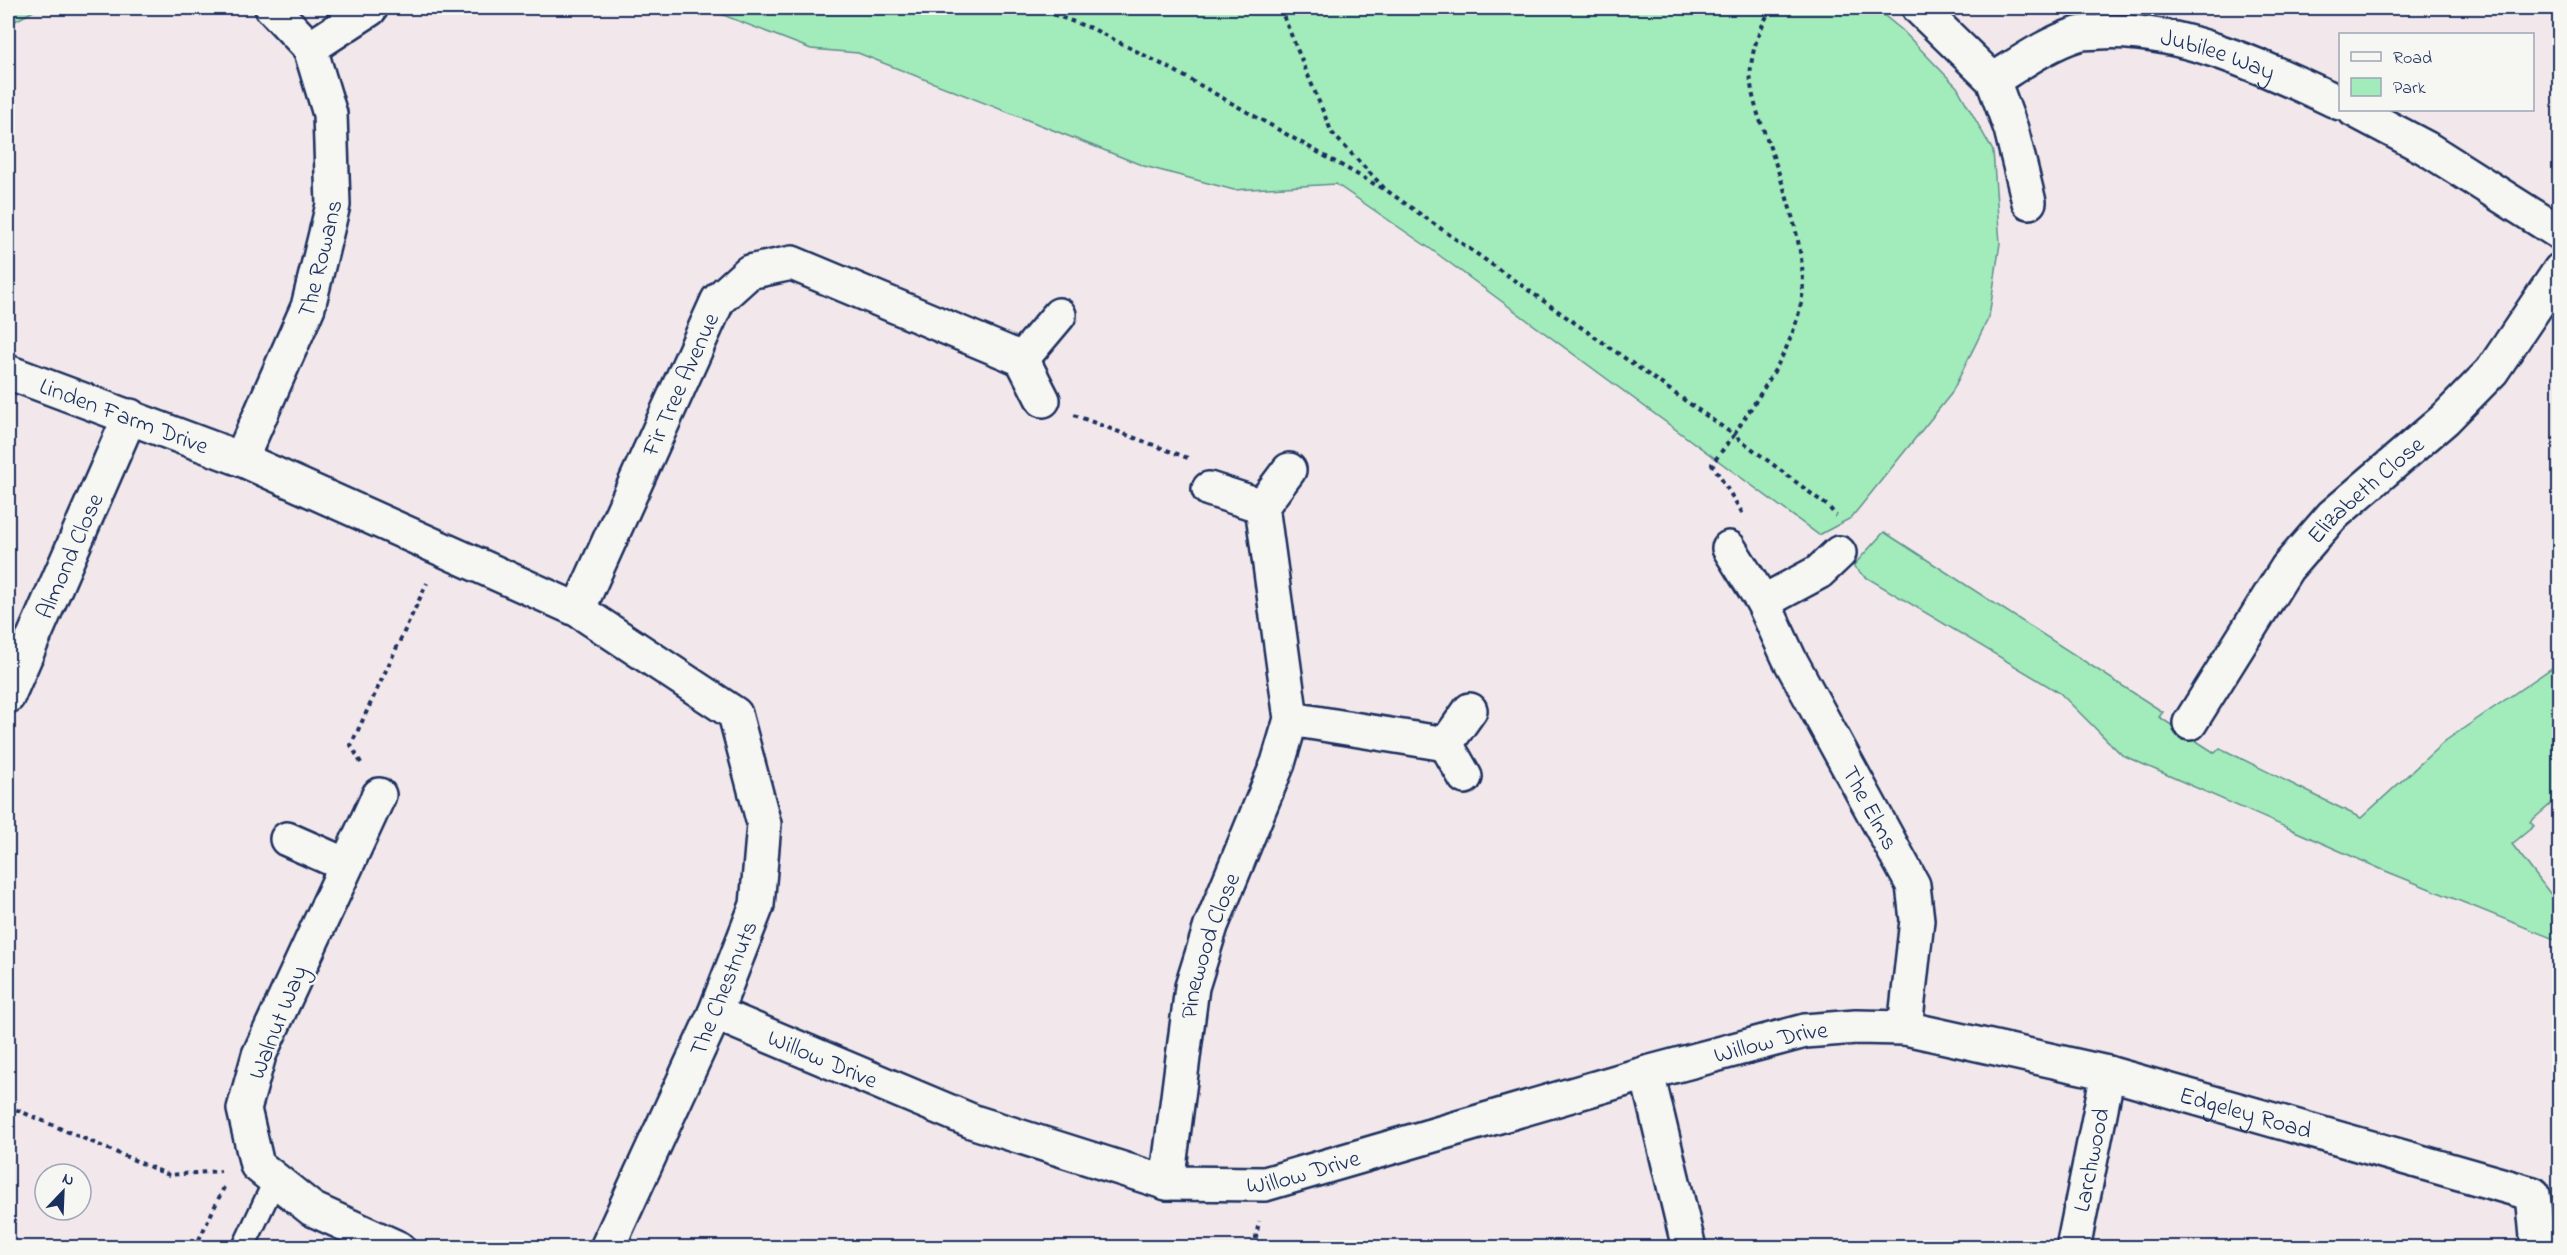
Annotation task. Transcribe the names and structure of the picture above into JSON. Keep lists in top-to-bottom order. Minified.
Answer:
{"streets":{"street":["Jubilee Way","The Rowans","Fir Tree Avenue","Linden Farm Drive","Elizabeth Close","Almond Close","The Elms","Pinewood Close","The Chestnuts","Walnut Way","Willow Drive","Edgeley Road","Larchwood"]},"crossings":[["The Rowans","Linden Farm Drive"],["Fir Tree Avenue","Linden Farm Drive"],["Linden Farm Drive","Almond Close"],["Linden Farm Drive","The Chestnuts"],["The Elms","Willow Drive"],["The Elms","Edgeley Road"],["Pinewood Close","Willow Drive"],["The Chestnuts","Willow Drive"],["Willow Drive","Edgeley Road"],["Edgeley Road","Larchwood"]],"legend":["Road","Park"],"north":"top right"}
